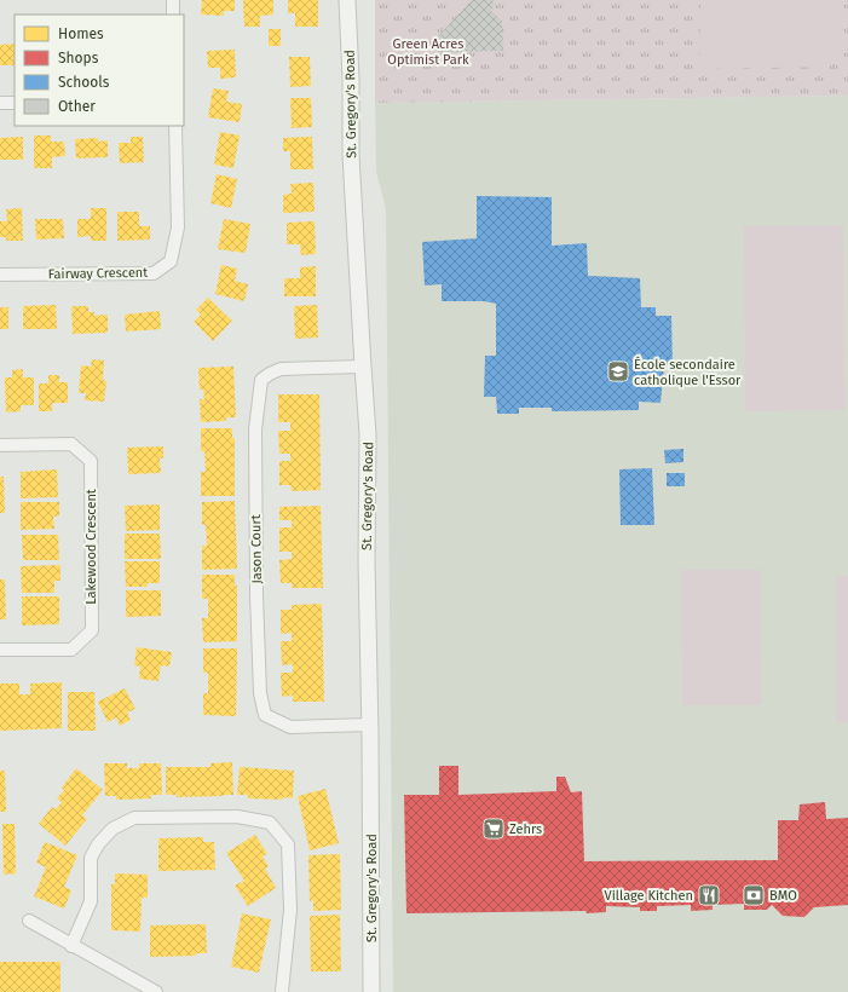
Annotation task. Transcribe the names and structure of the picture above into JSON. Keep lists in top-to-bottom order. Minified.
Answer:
{"streets":{"street":["St. Gregory's Road","Fairway Crescent","Lakewood Crescent","Jason Court"]},"crossings":[["St. Gregory's Road","Jason Court"]],"parks":["Green Acres Optimist Park"],"places":{"school or university":["École secondaire catholique l'Essor"],"supermarket":["Zehrs"],"restaurant":["Village Kitchen"],"bank":["BMO"]},"legend":["Homes","Shops","Schools","Other"]}
